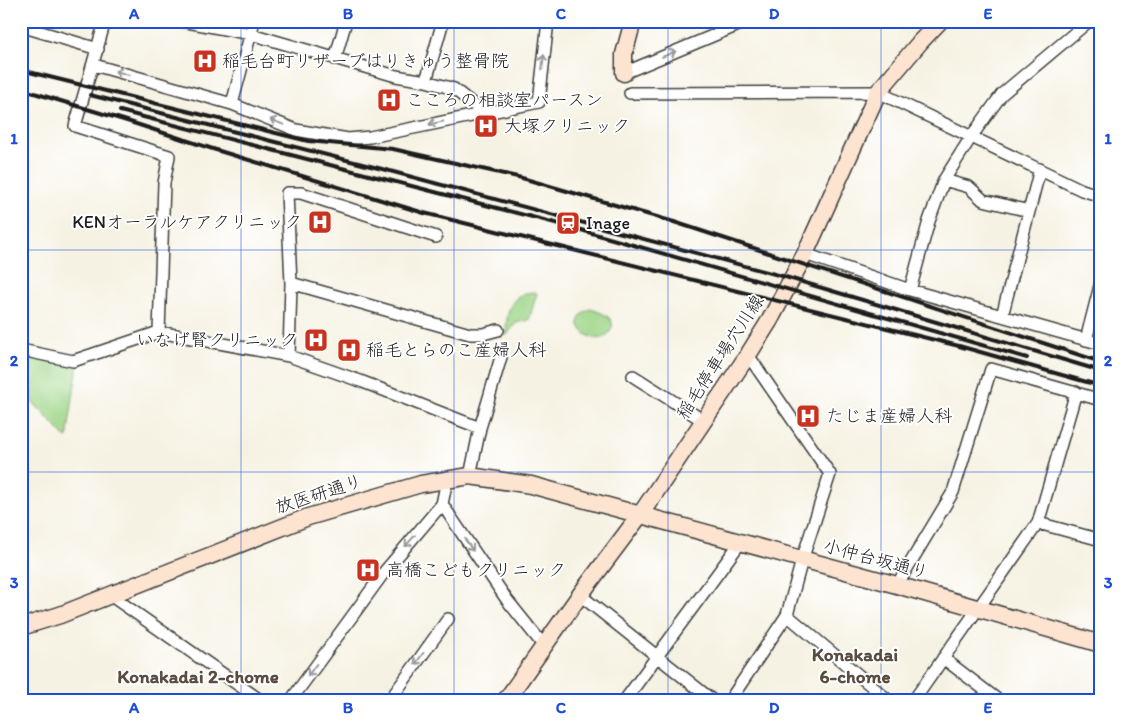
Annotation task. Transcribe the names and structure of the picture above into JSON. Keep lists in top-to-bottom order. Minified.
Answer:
{"streets":{"street":["稲毛停車場穴川線","放医研通り","小仲台坂通り"]},"crossings":[["稲毛停車場穴川線","放医研通り"],["稲毛停車場穴川線","小仲台坂通り"],["放医研通り","小仲台坂通り"]],"districts":["Konakadai 6-chome","Konakadai 2-chome"],"places":{"hospital":["稲毛台町リザーブはりきゅう整骨院","こころの相談室パースン","大塚クリニック","KENオーラルケアクリニック","いなげ腎クリニック","稲毛とらのこ産婦人科","たじま産婦人科","高橋こどもクリニック"],"station":["Inage"]},"grid":{"columns":["A","B","C","D","E"],"rows":["1","2","3"]}}
